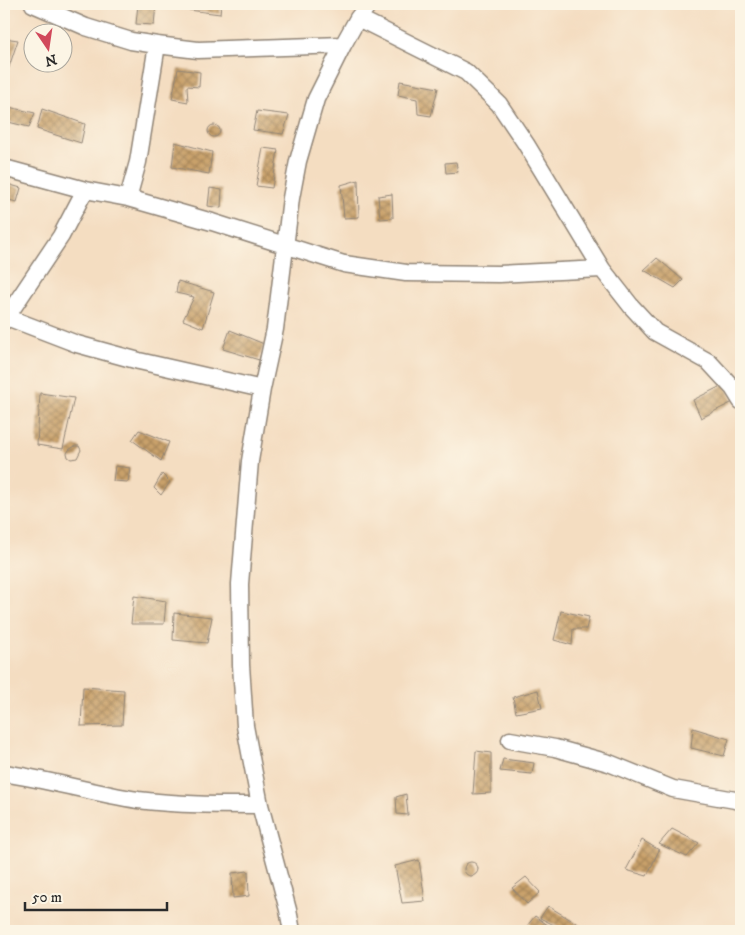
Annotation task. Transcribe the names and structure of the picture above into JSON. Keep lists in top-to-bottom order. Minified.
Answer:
{"scale_bar":"50 m","north":"bottom"}
